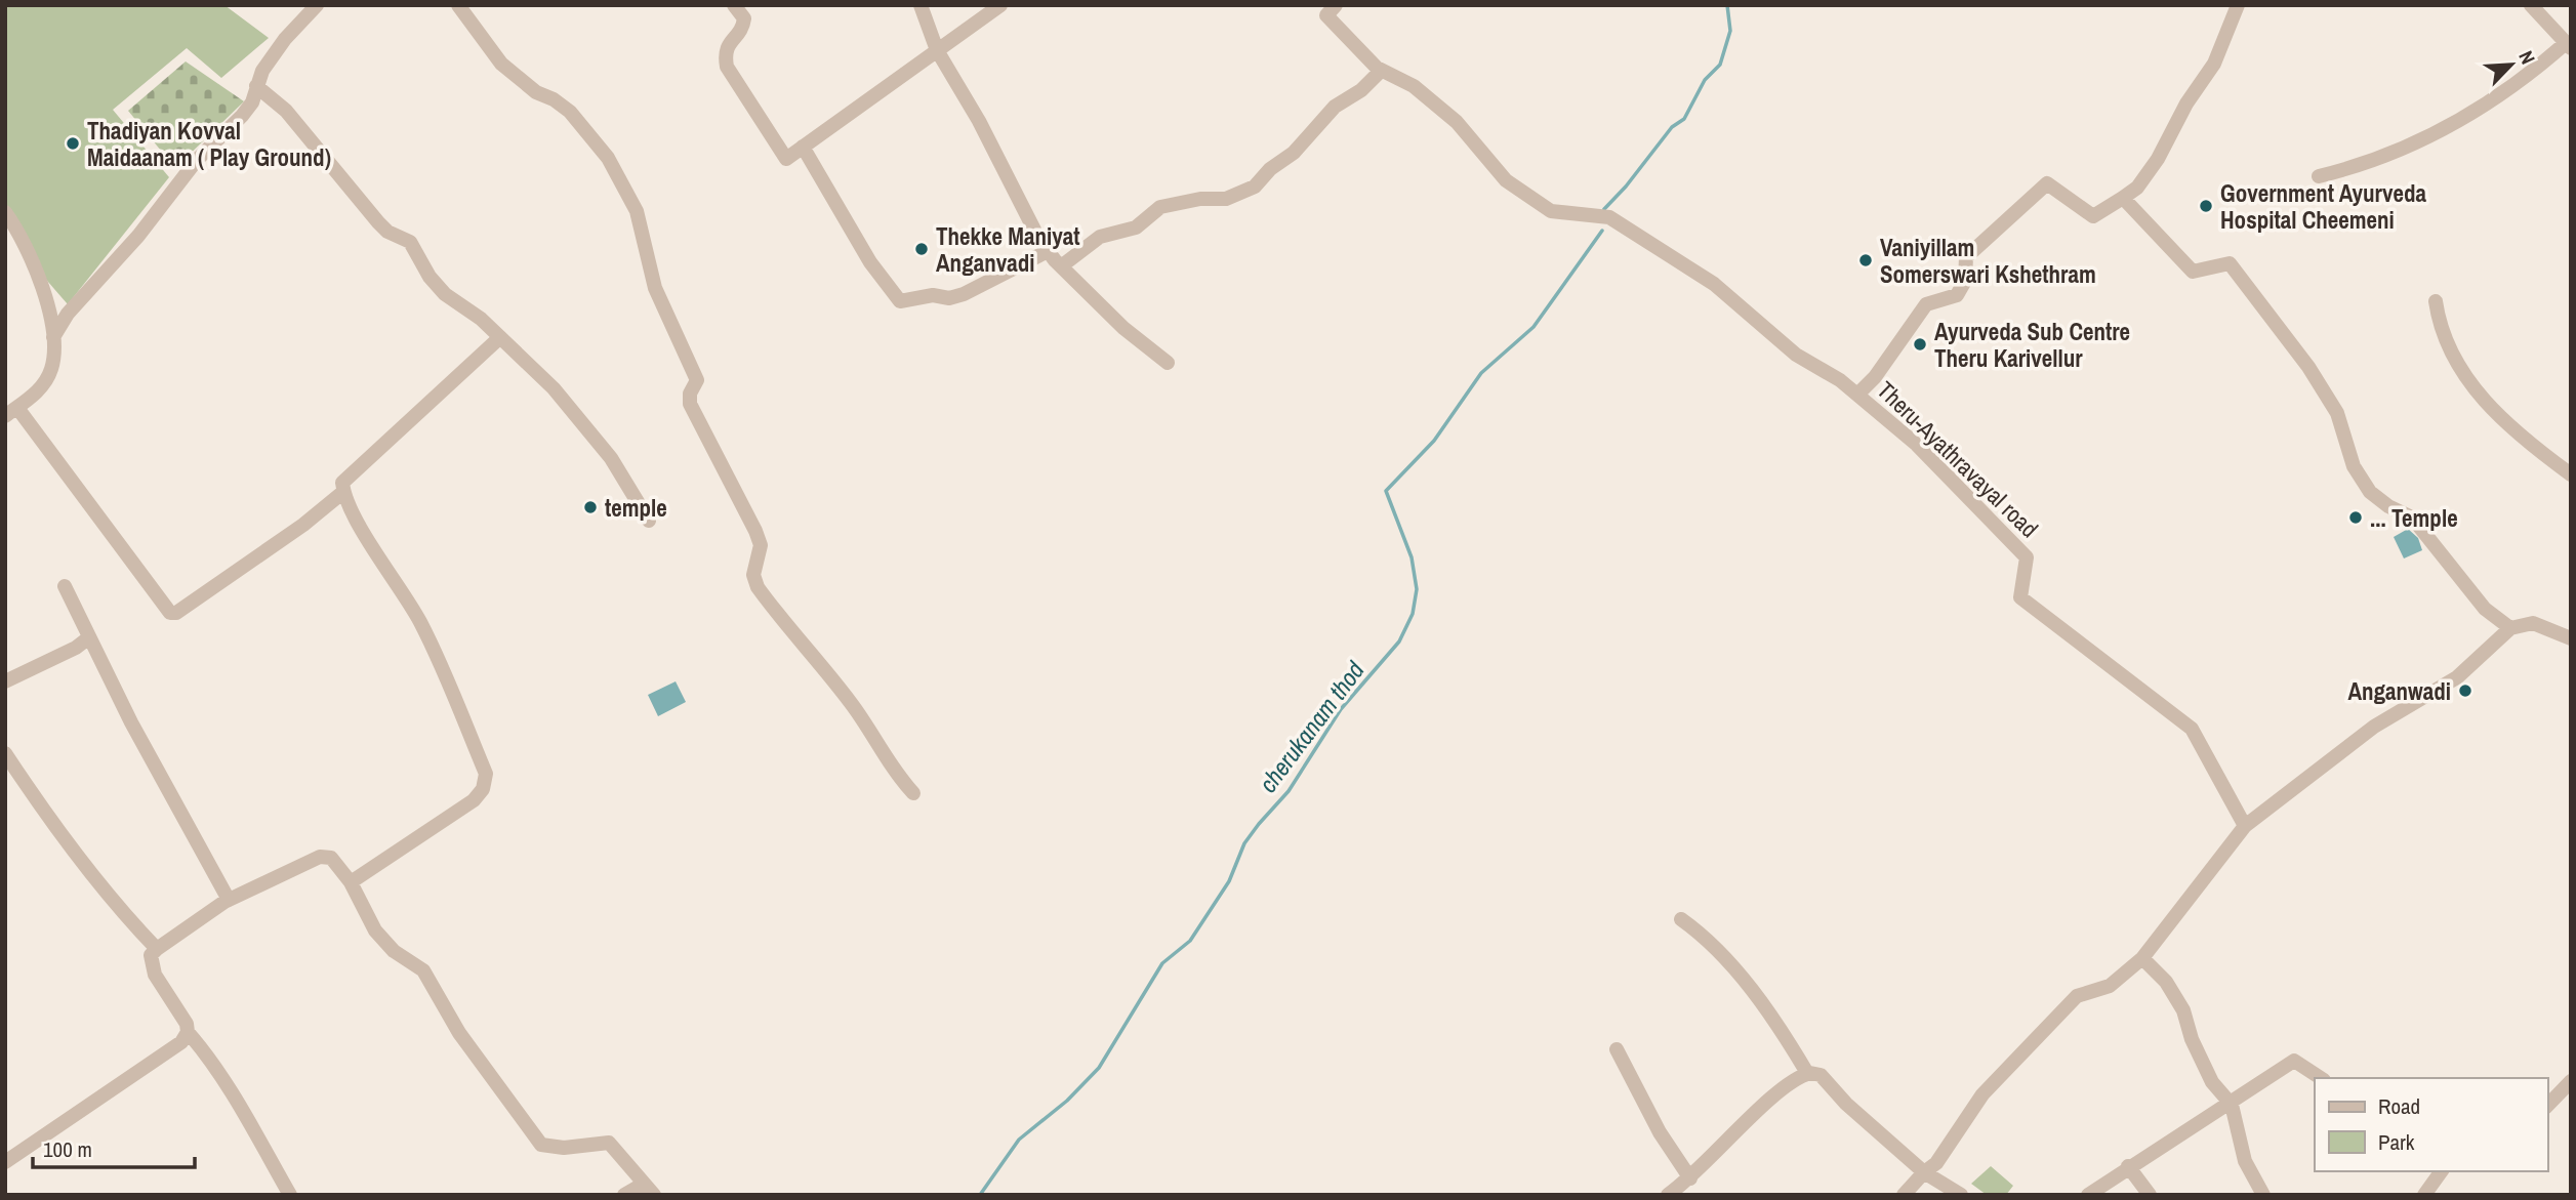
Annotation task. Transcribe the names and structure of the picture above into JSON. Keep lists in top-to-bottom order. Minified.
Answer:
{"streets":{"street":["Theru-Ayathravayal road"]},"water":["cherukanam thod"],"places":["Thadiyan Kovval Maidaanam ( Play Ground)","Government Ayurveda Hospital Cheemeni","Thekke Maniyat Anganvadi","Vaniyillam Somerswari Kshethram","Ayurveda Sub Centre Theru Karivellur","temple","... Temple","Anganwadi"],"legend":["Road","Park"],"scale_bar":"100 m","north":"top right"}
